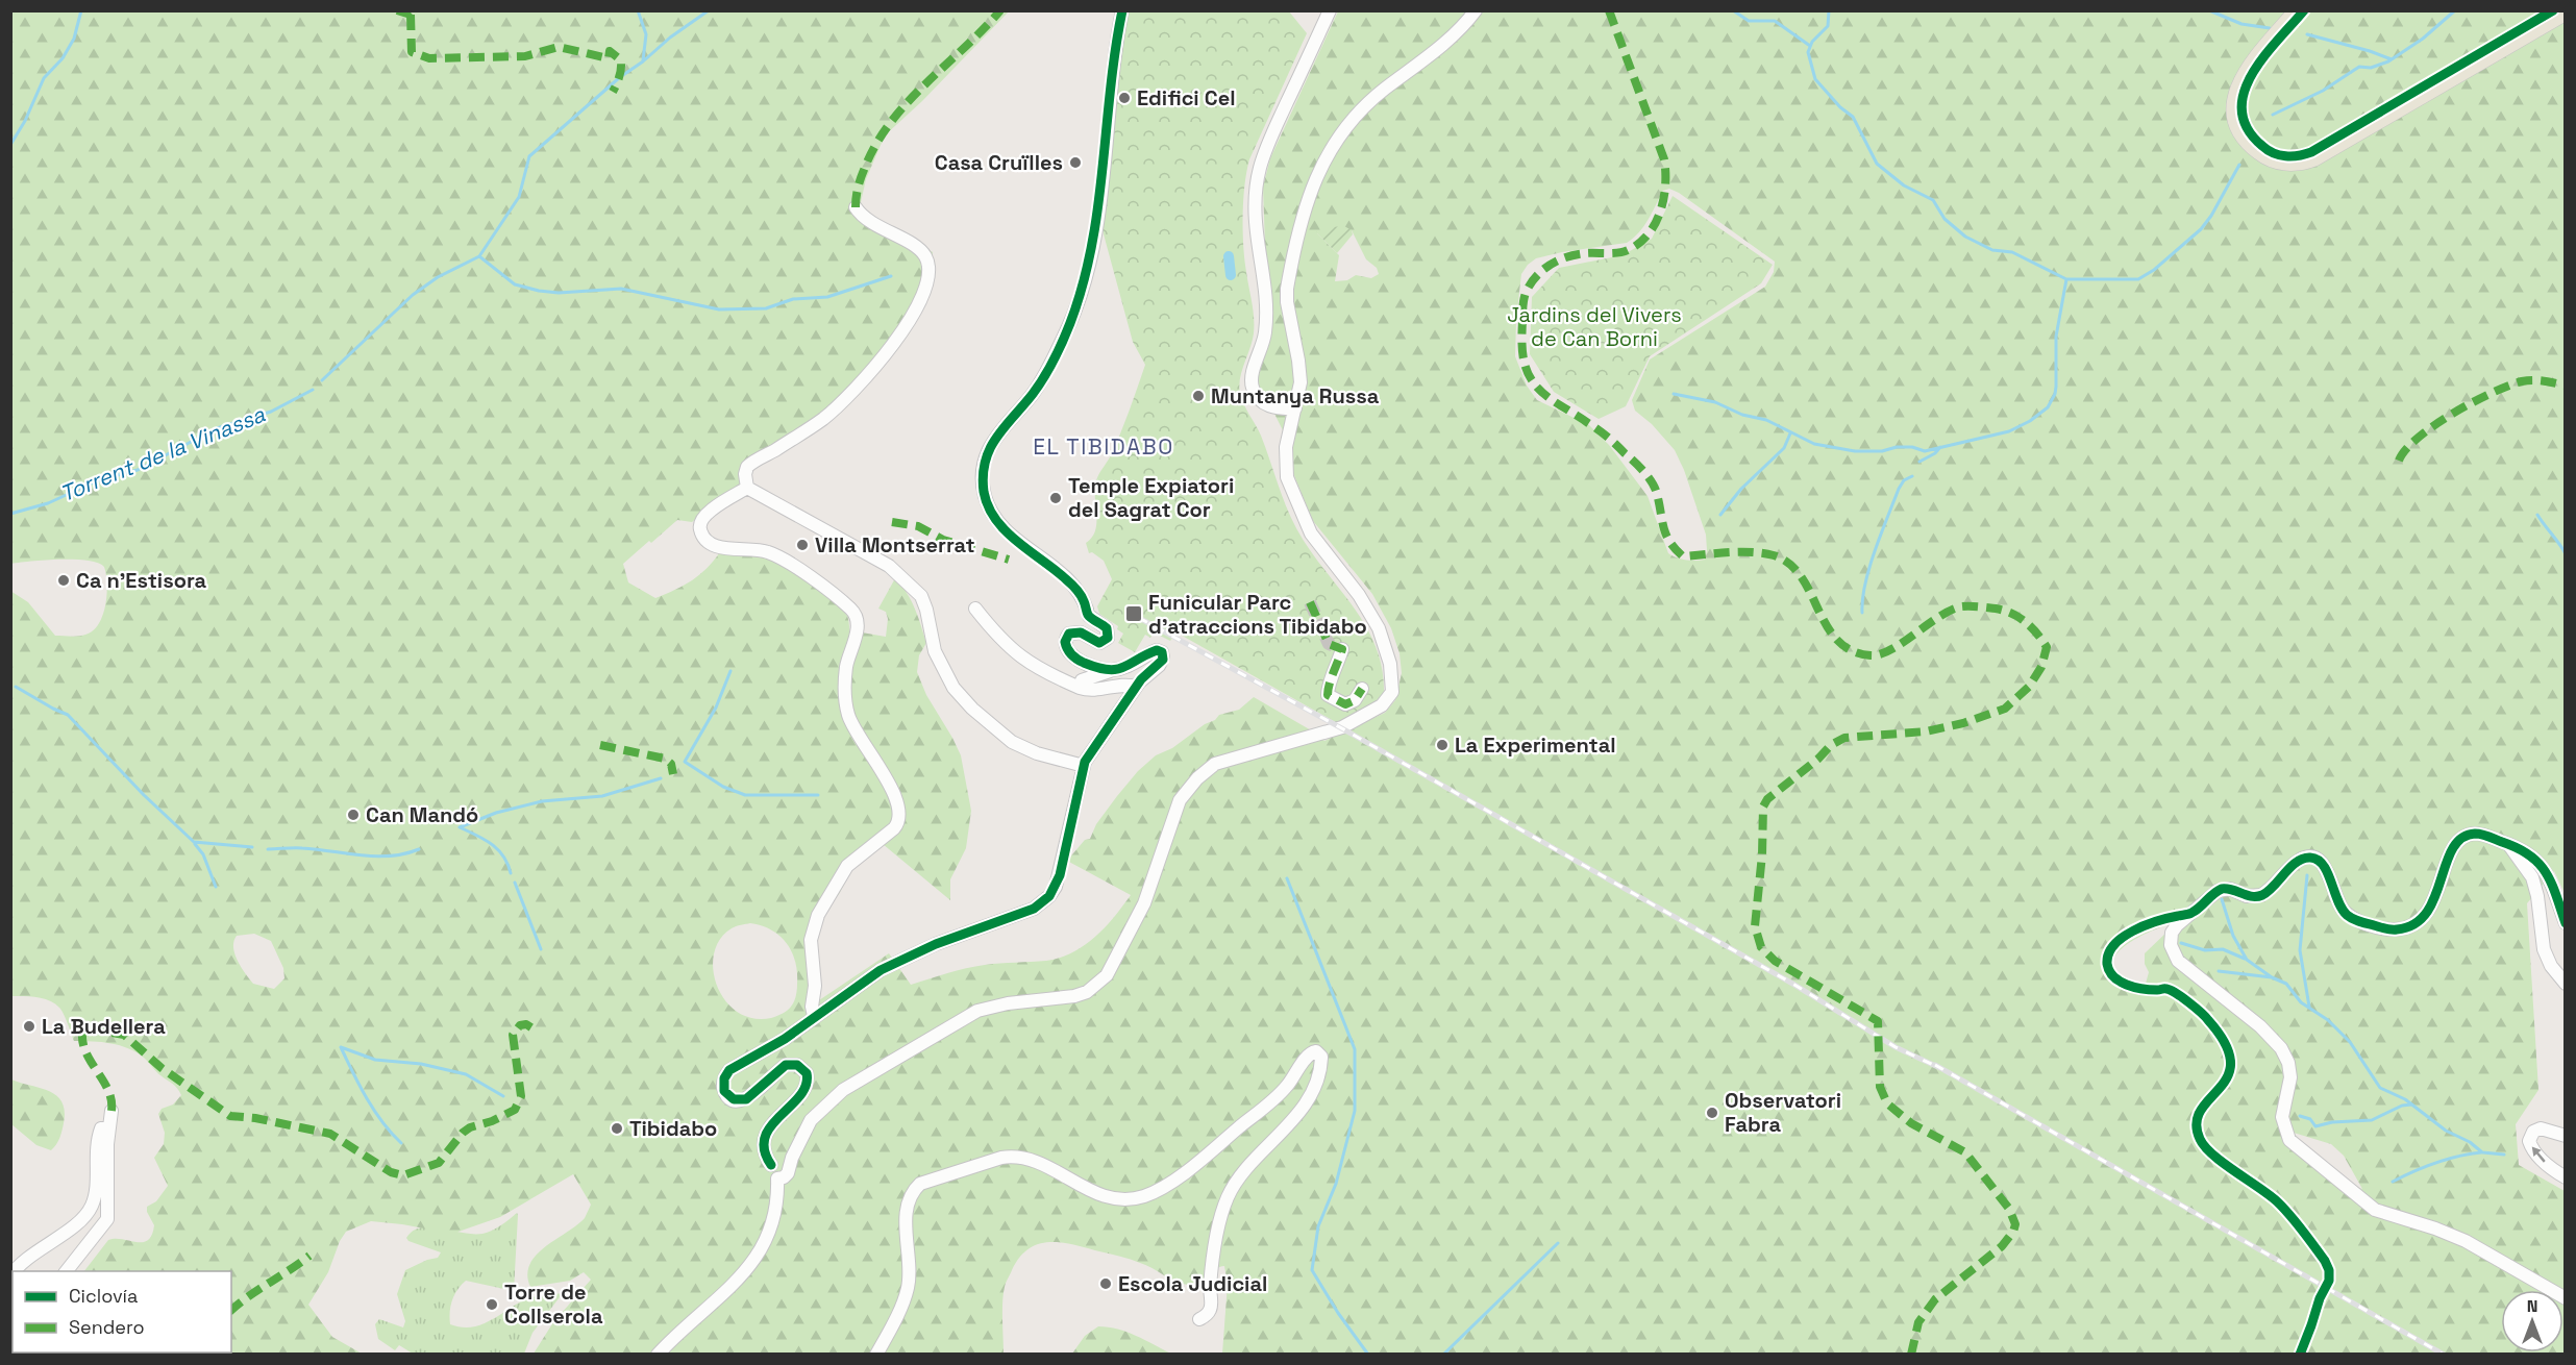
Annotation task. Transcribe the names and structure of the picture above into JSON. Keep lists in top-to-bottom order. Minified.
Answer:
{"districts":["EL TIBIDABO"],"water":["Torrent de la Vinassa"],"parks":["Jardins del Vivers de Can Borni"],"places":{"other":["Edifici Cel","Casa Cruïlles","Muntanya Russa","Temple Expiatori del Sagrat Cor","Villa Montserrat","Ca n'Estisora","La Experimental","Can Mandó","La Budellera","Observatori Fabra","Tibidabo","Escola Judicial","Torre de Collserola"],"transit":["Funicular Parc d'atraccions Tibidabo"]},"legend":["Ciclovía","Sendero"],"north":"top"}
